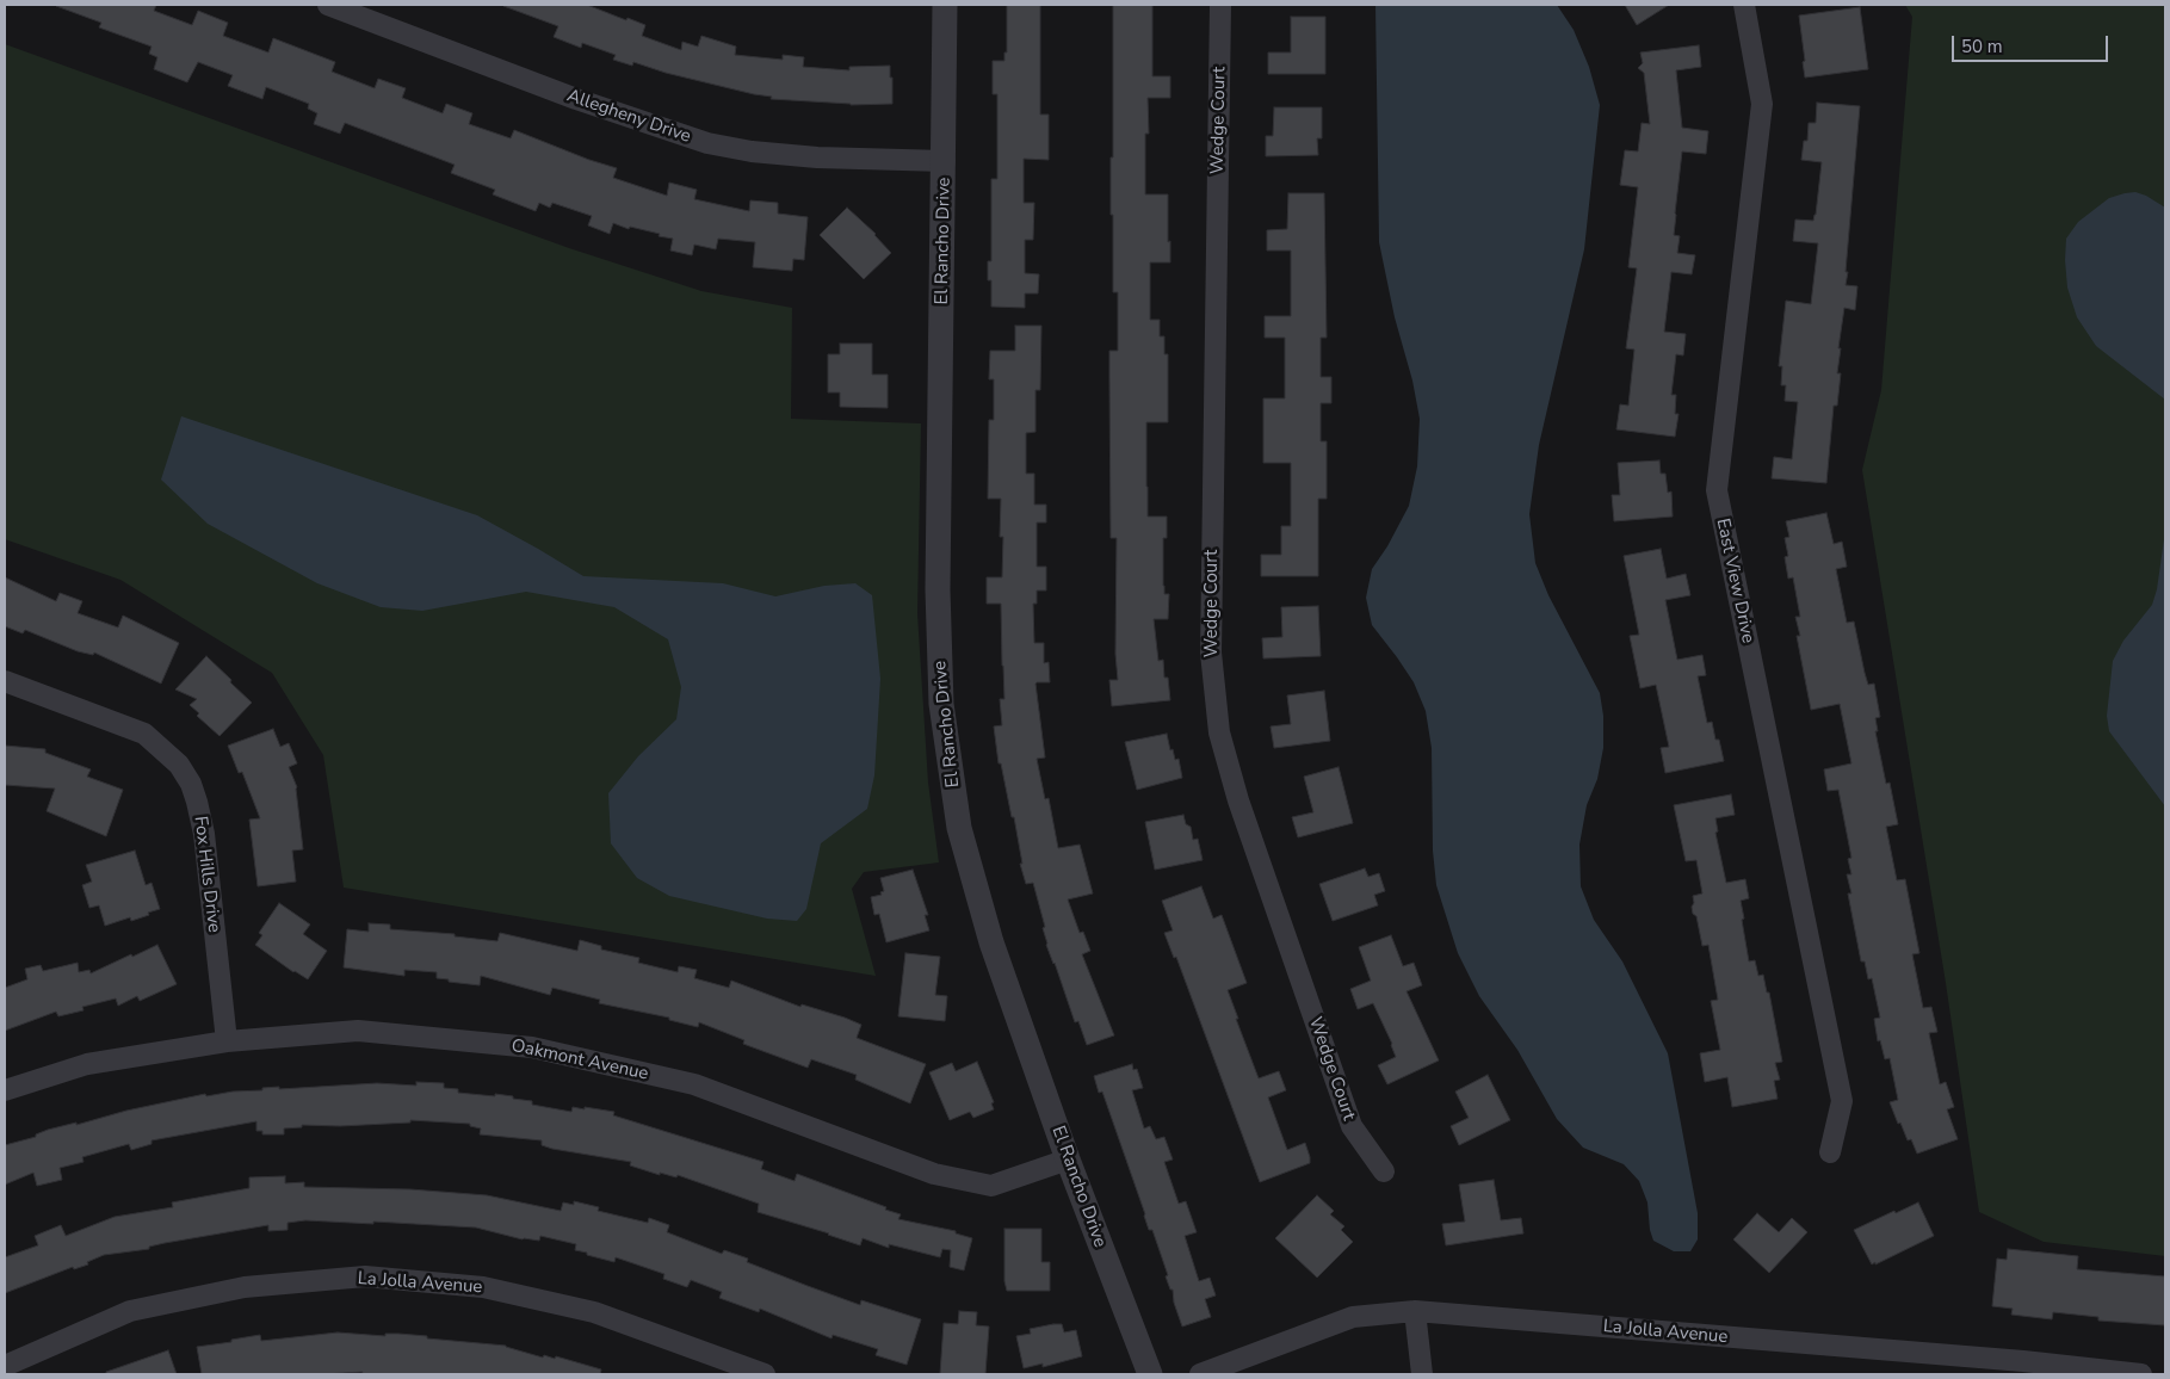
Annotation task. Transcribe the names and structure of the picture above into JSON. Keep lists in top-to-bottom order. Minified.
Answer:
{"streets":{"street":["Allegheny Drive","Wedge Court","El Rancho Drive","East View Drive","Fox Hills Drive","Oakmont Avenue","La Jolla Avenue"]},"crossings":[["Allegheny Drive","El Rancho Drive"],["El Rancho Drive","Oakmont Avenue"],["Fox Hills Drive","Oakmont Avenue"]],"scale_bar":"50 m"}
